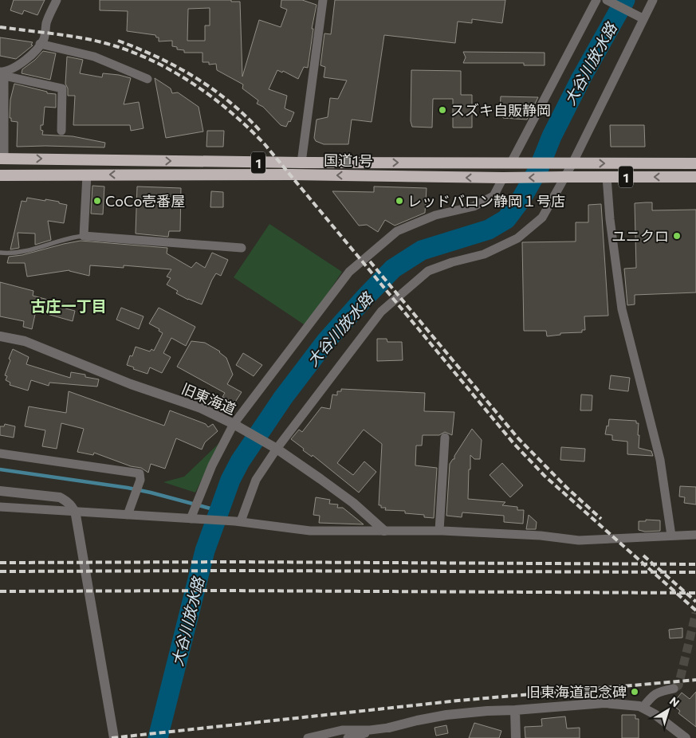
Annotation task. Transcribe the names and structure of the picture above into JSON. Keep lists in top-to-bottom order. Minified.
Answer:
{"streets":{"highway":["国道1号","1"],"street":["旧東海道"]},"districts":["古庄一丁目"],"water":["大谷川放水路"],"places":["スズキ自販静岡","CoCo壱番屋","レッドバロン静岡１号店","ユニクロ","旧東海道記念碑"],"north":"top right"}
